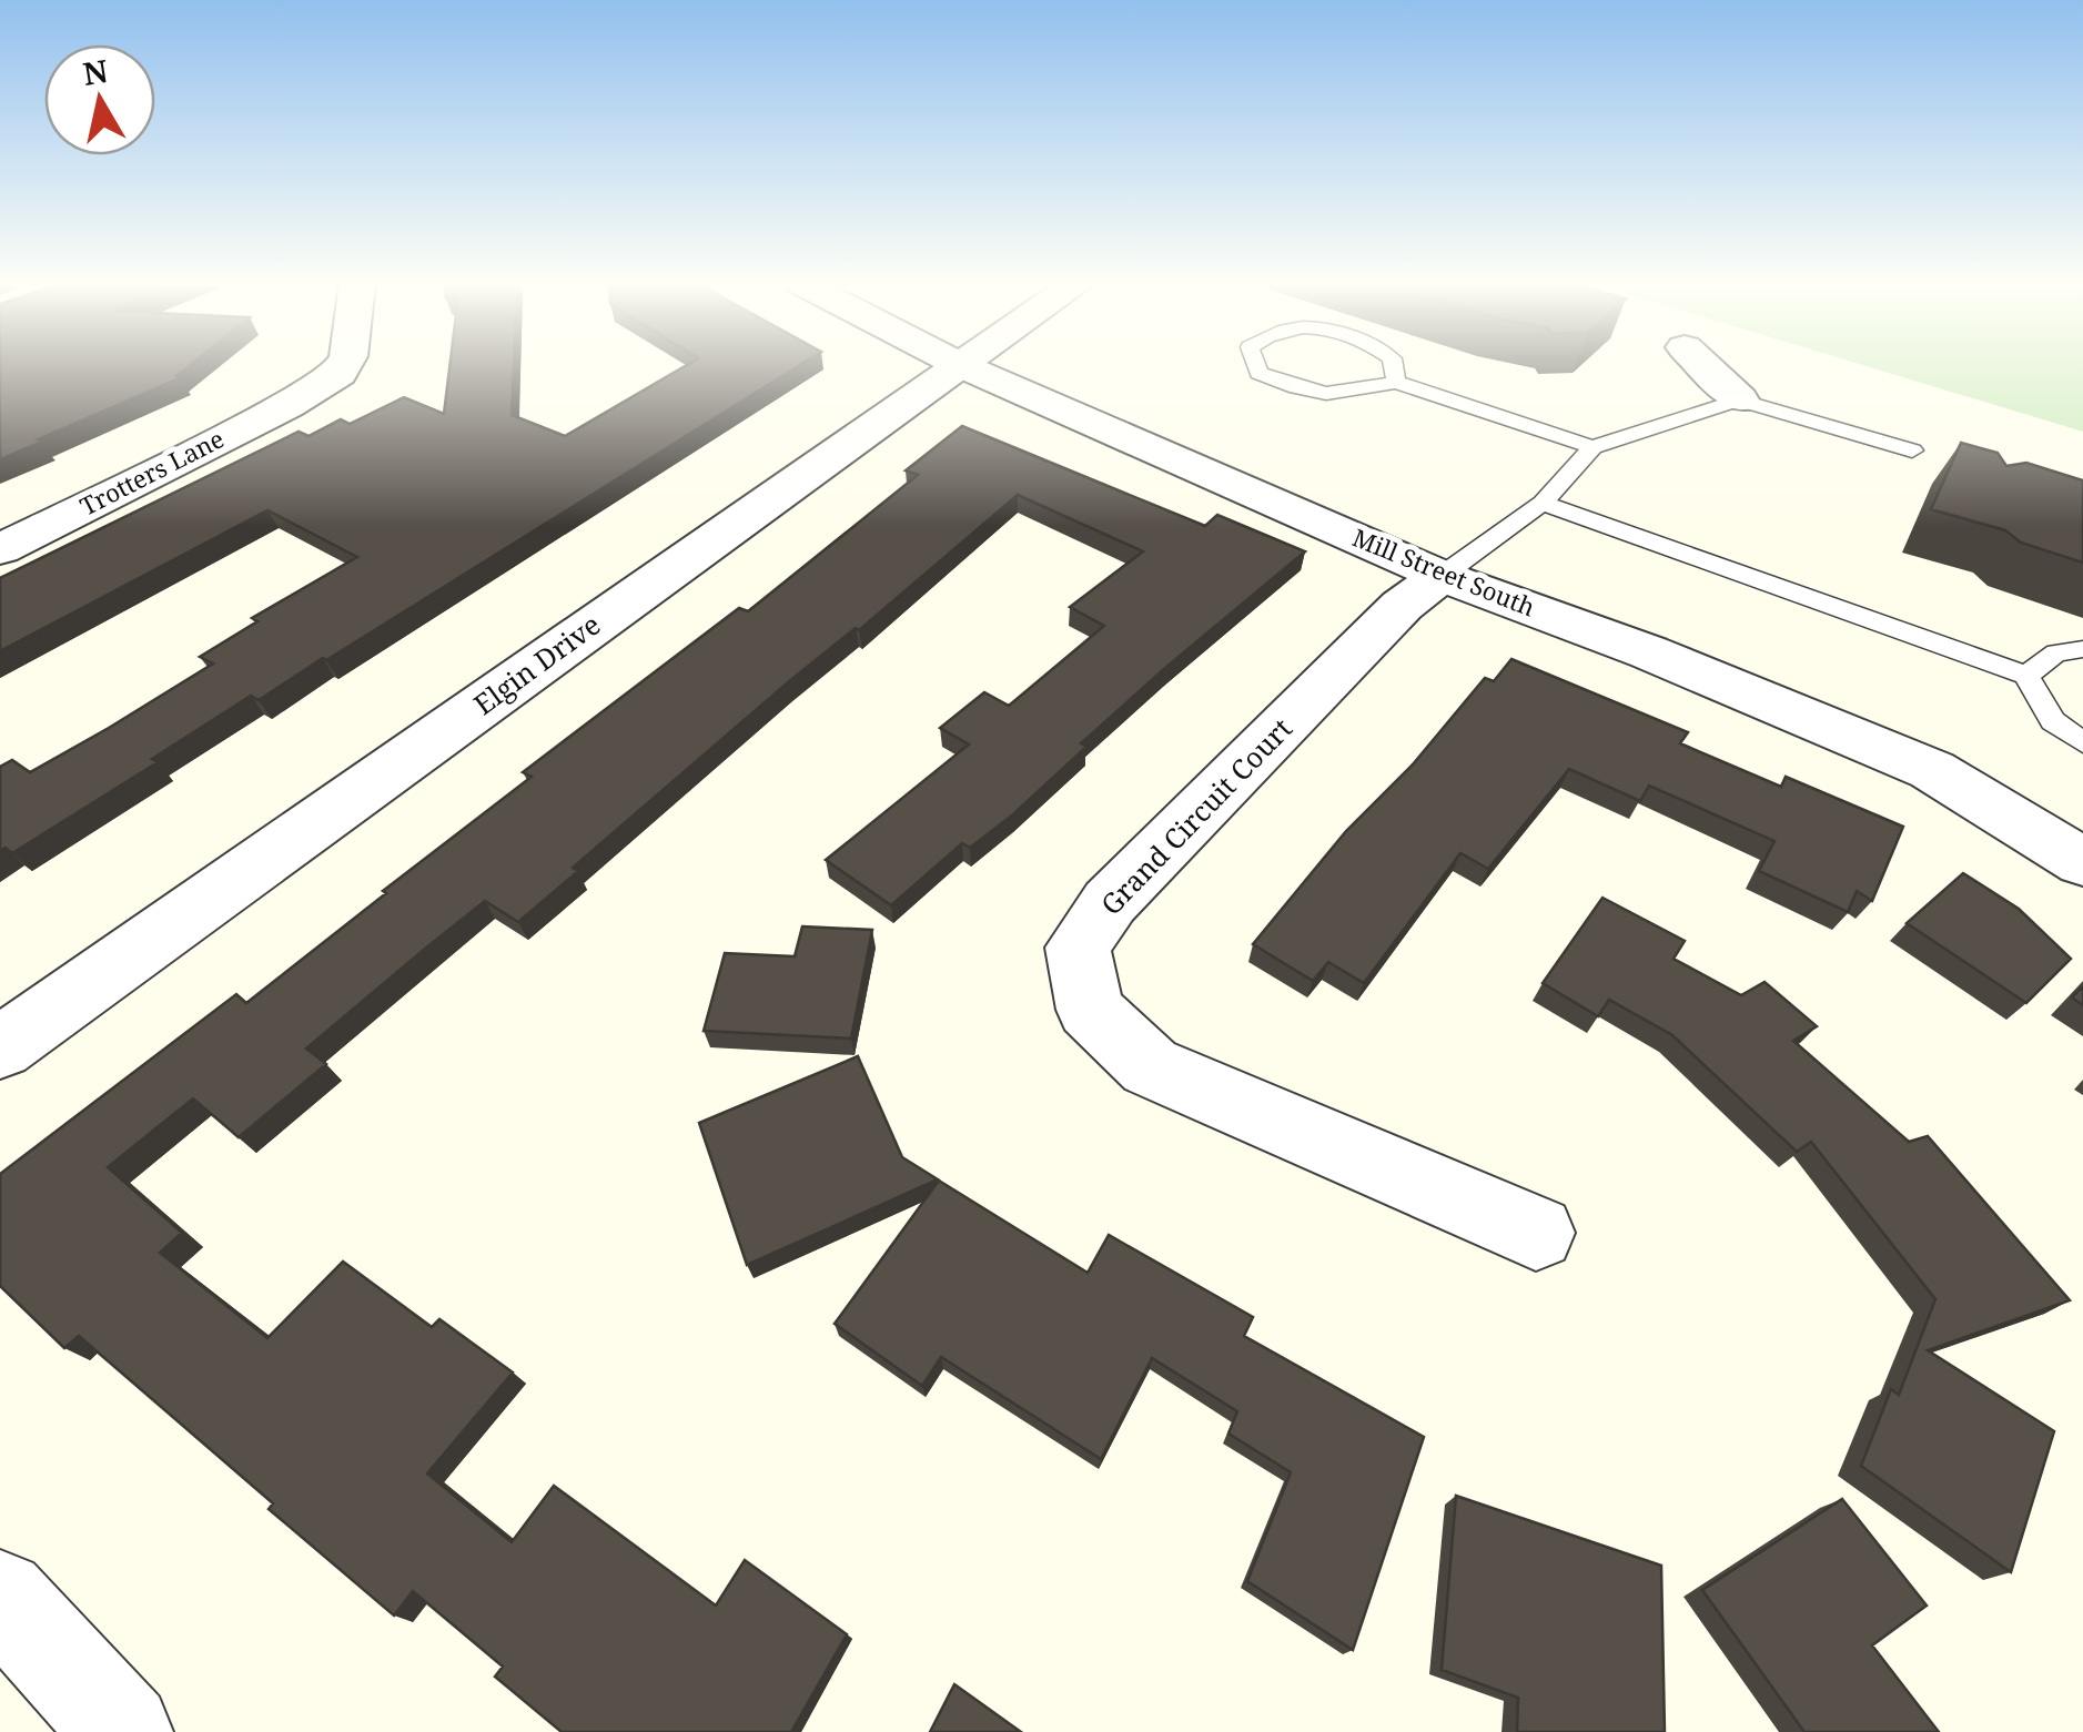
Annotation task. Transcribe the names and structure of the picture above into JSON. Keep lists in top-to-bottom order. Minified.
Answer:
{"streets":{"street":["Trotters Lane","Mill Street South","Elgin Drive","Grand Circuit Court"]},"crossings":[["Mill Street South","Grand Circuit Court"]],"north":"top"}
